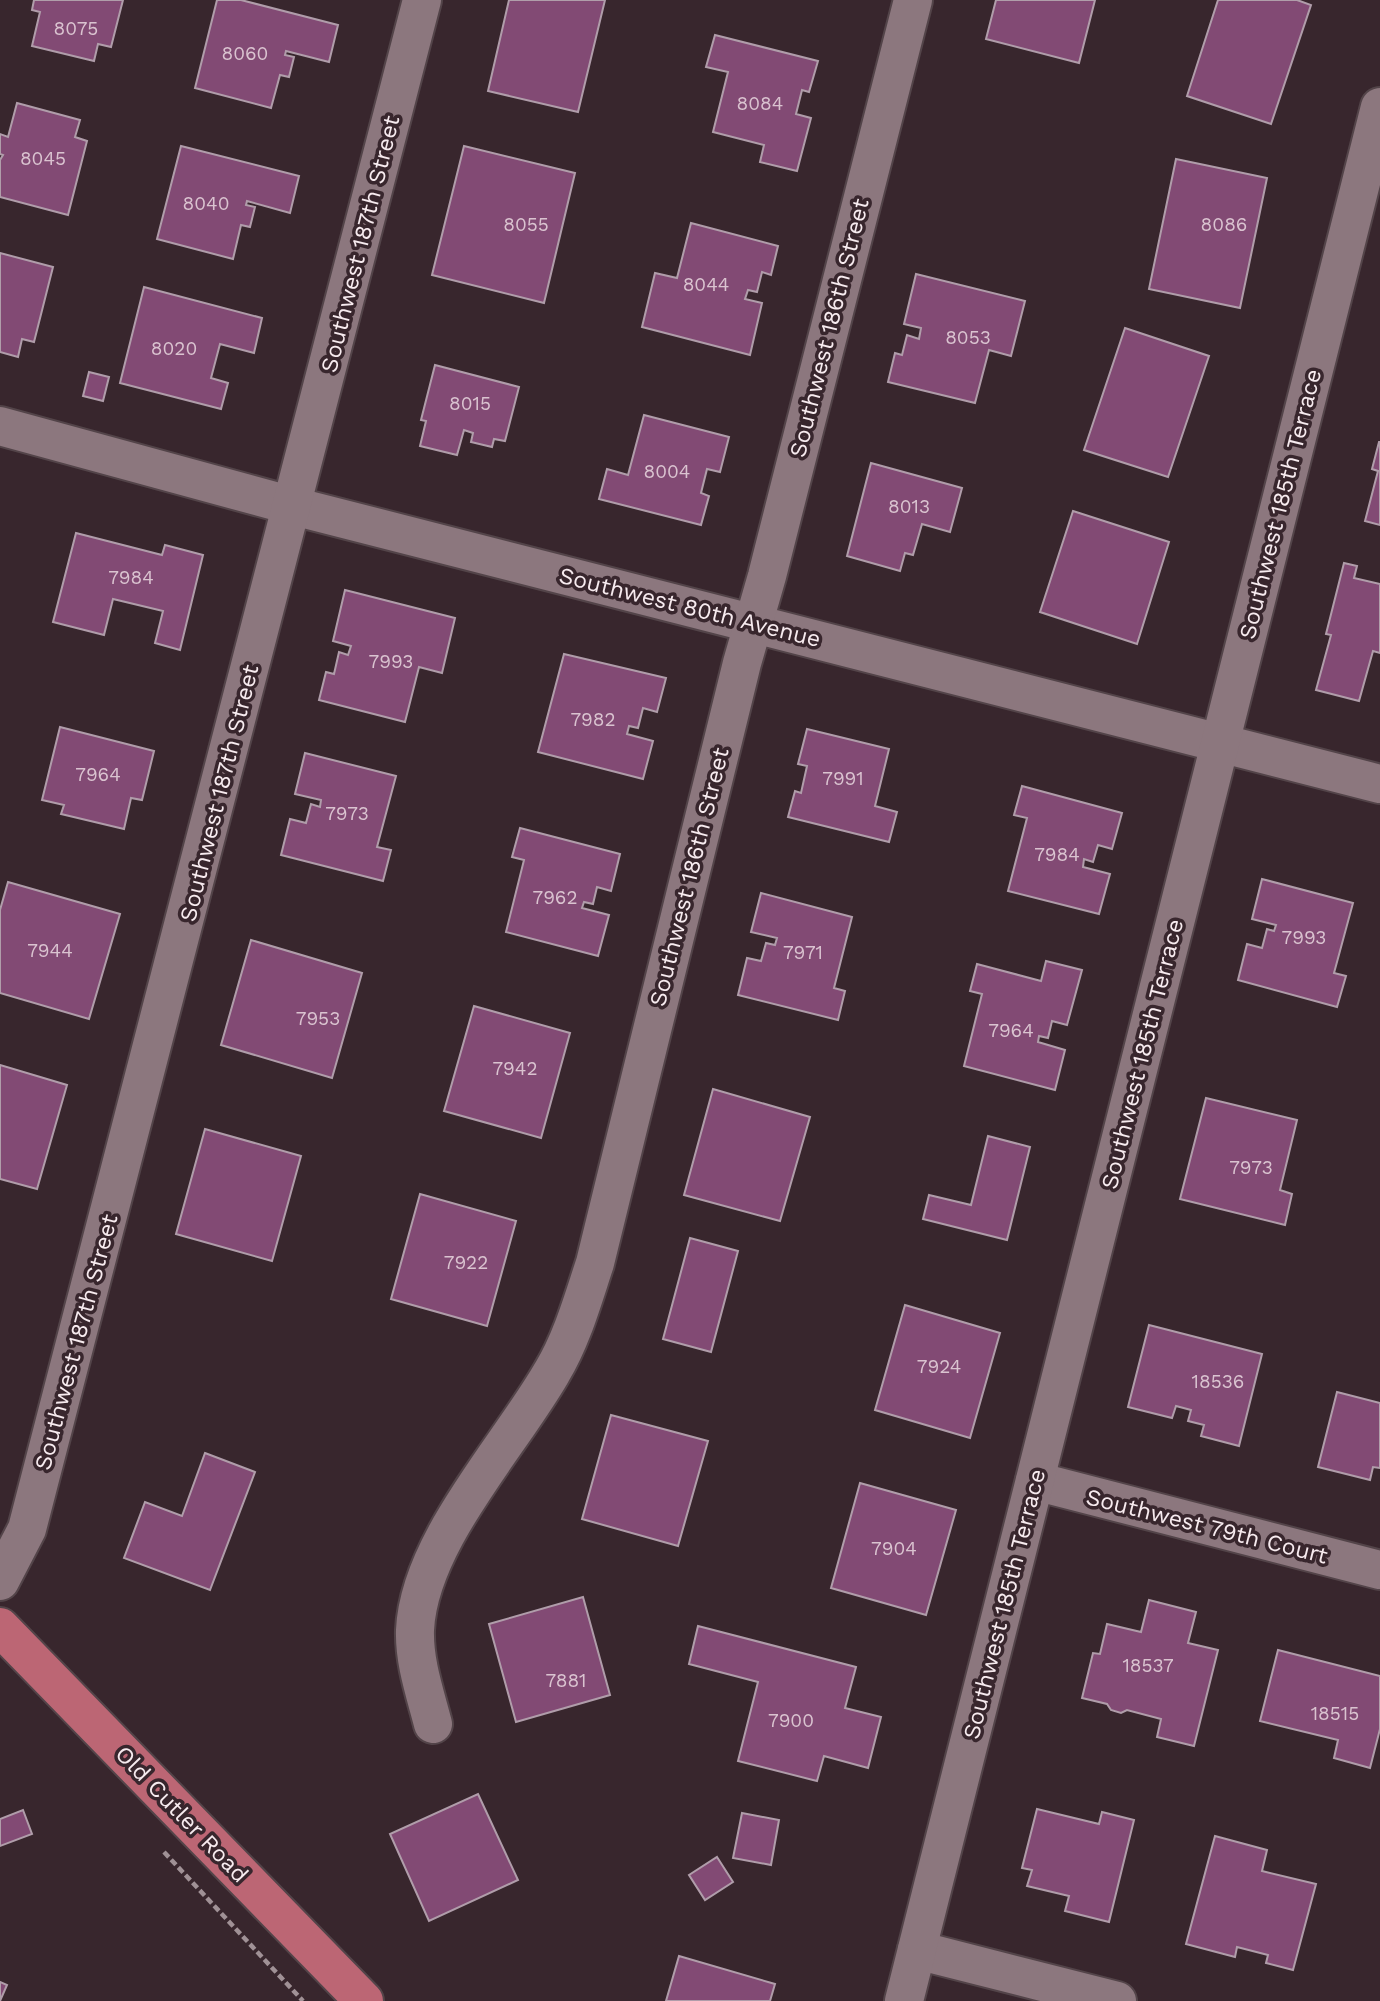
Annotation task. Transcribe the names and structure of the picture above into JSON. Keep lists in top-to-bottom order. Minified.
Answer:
{"streets":{"main road":["Old Cutler Road"],"street":["Southwest 187th Street","Southwest 186th Street","Southwest 185th Terrace","Southwest 80th Avenue","Southwest 79th Court"]},"crossings":[["Southwest 187th Street","Southwest 80th Avenue"],["Southwest 186th Street","Southwest 80th Avenue"],["Southwest 185th Terrace","Southwest 80th Avenue"],["Southwest 185th Terrace","Southwest 79th Court"]],"house_numbers":["8075","8060","8084","8045","8040","8055","8086","8044","8053","8020","8015","8004","8013","7984","7993","7982","7964","7991","7973","7984","7962","7993","7944","7971","7953","7964","7942","7973","7922","7924","18536","7904","18537","7881","18515","7900"]}
